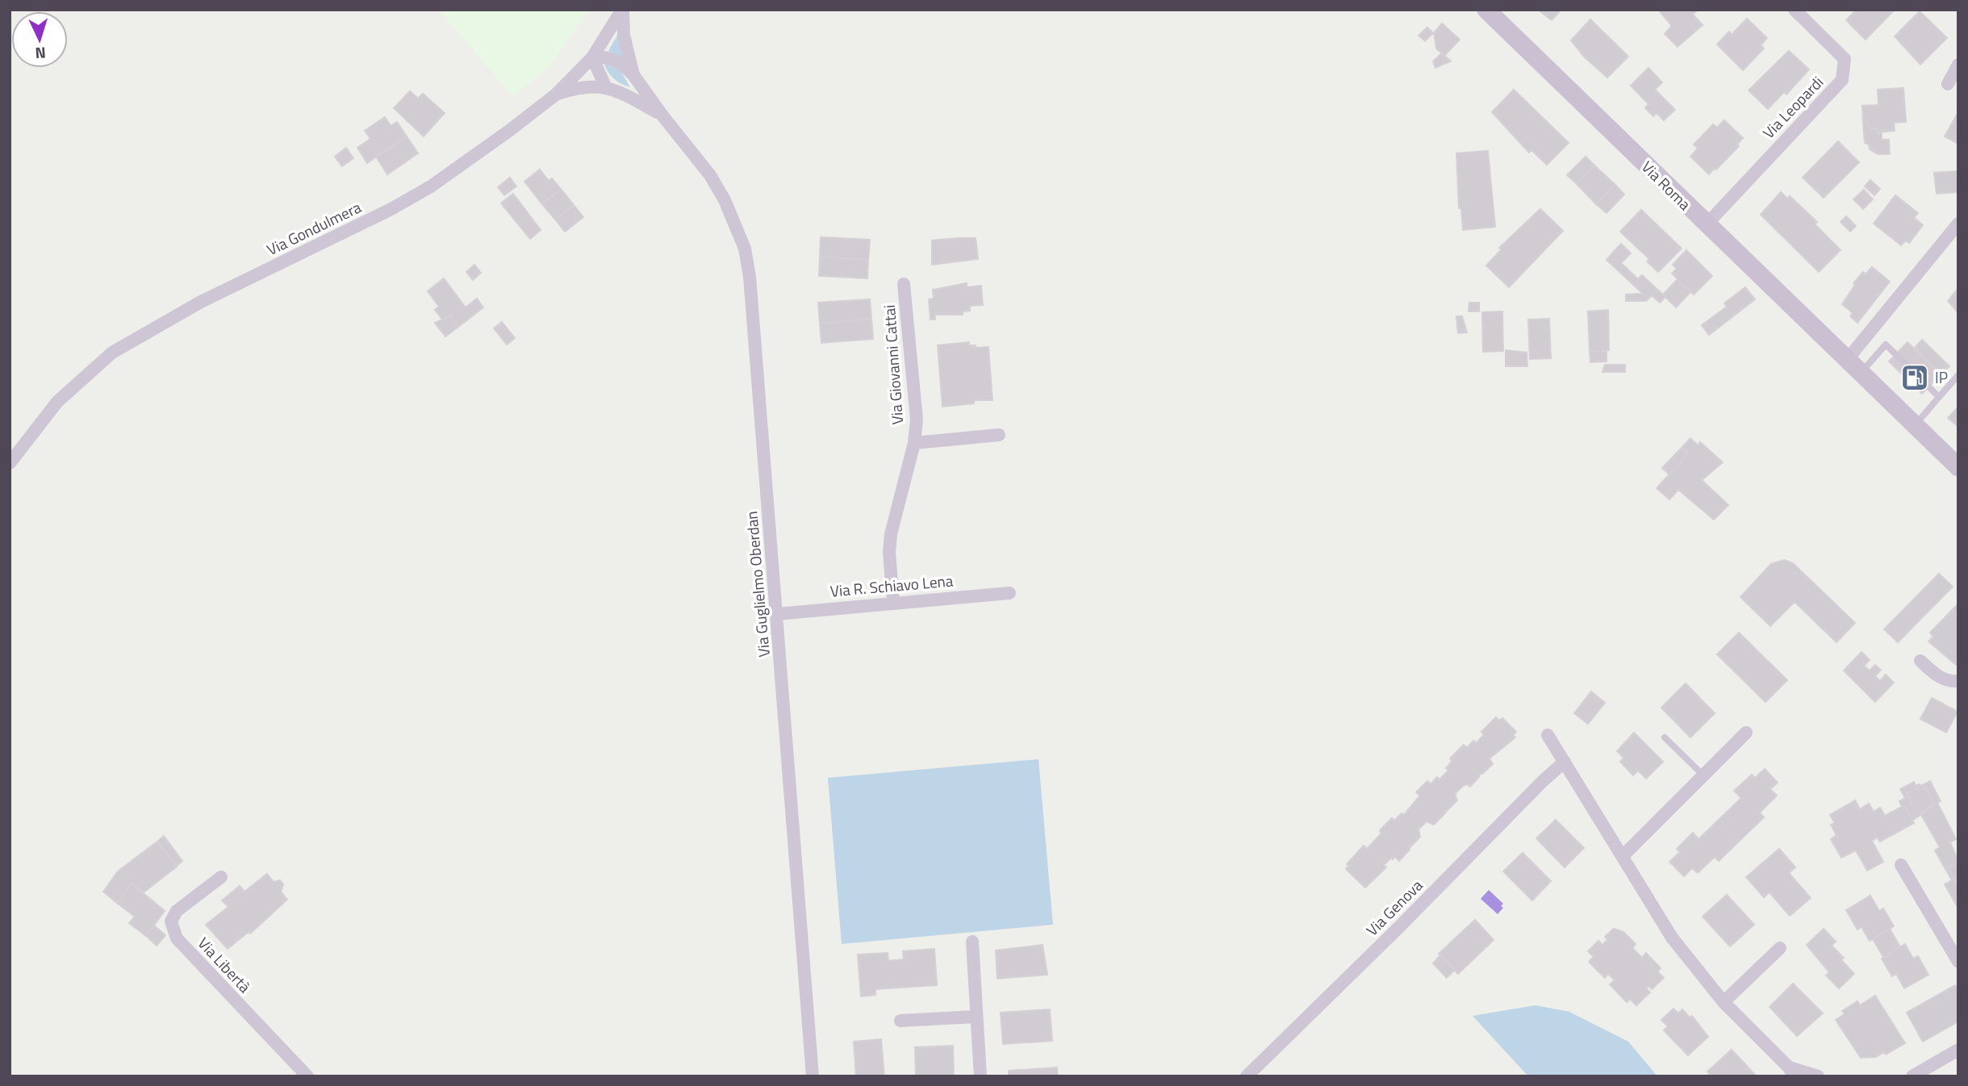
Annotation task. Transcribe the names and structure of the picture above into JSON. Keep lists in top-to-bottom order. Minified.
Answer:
{"streets":{"main road":["Via Roma"],"street":["Via Leopardi","Via Gondulmera","Via Giovanni Cattai","Via Guglielmo Oberdan","Via R. Schiavo Lena","Via Genova","Via Libertà"]},"crossings":[["Via Leopardi","Via Roma"],["Via Gondulmera","Via Guglielmo Oberdan"],["Via Giovanni Cattai","Via R. Schiavo Lena"],["Via Guglielmo Oberdan","Via R. Schiavo Lena"]],"places":{"fuel station":["IP"]},"north":"bottom"}
